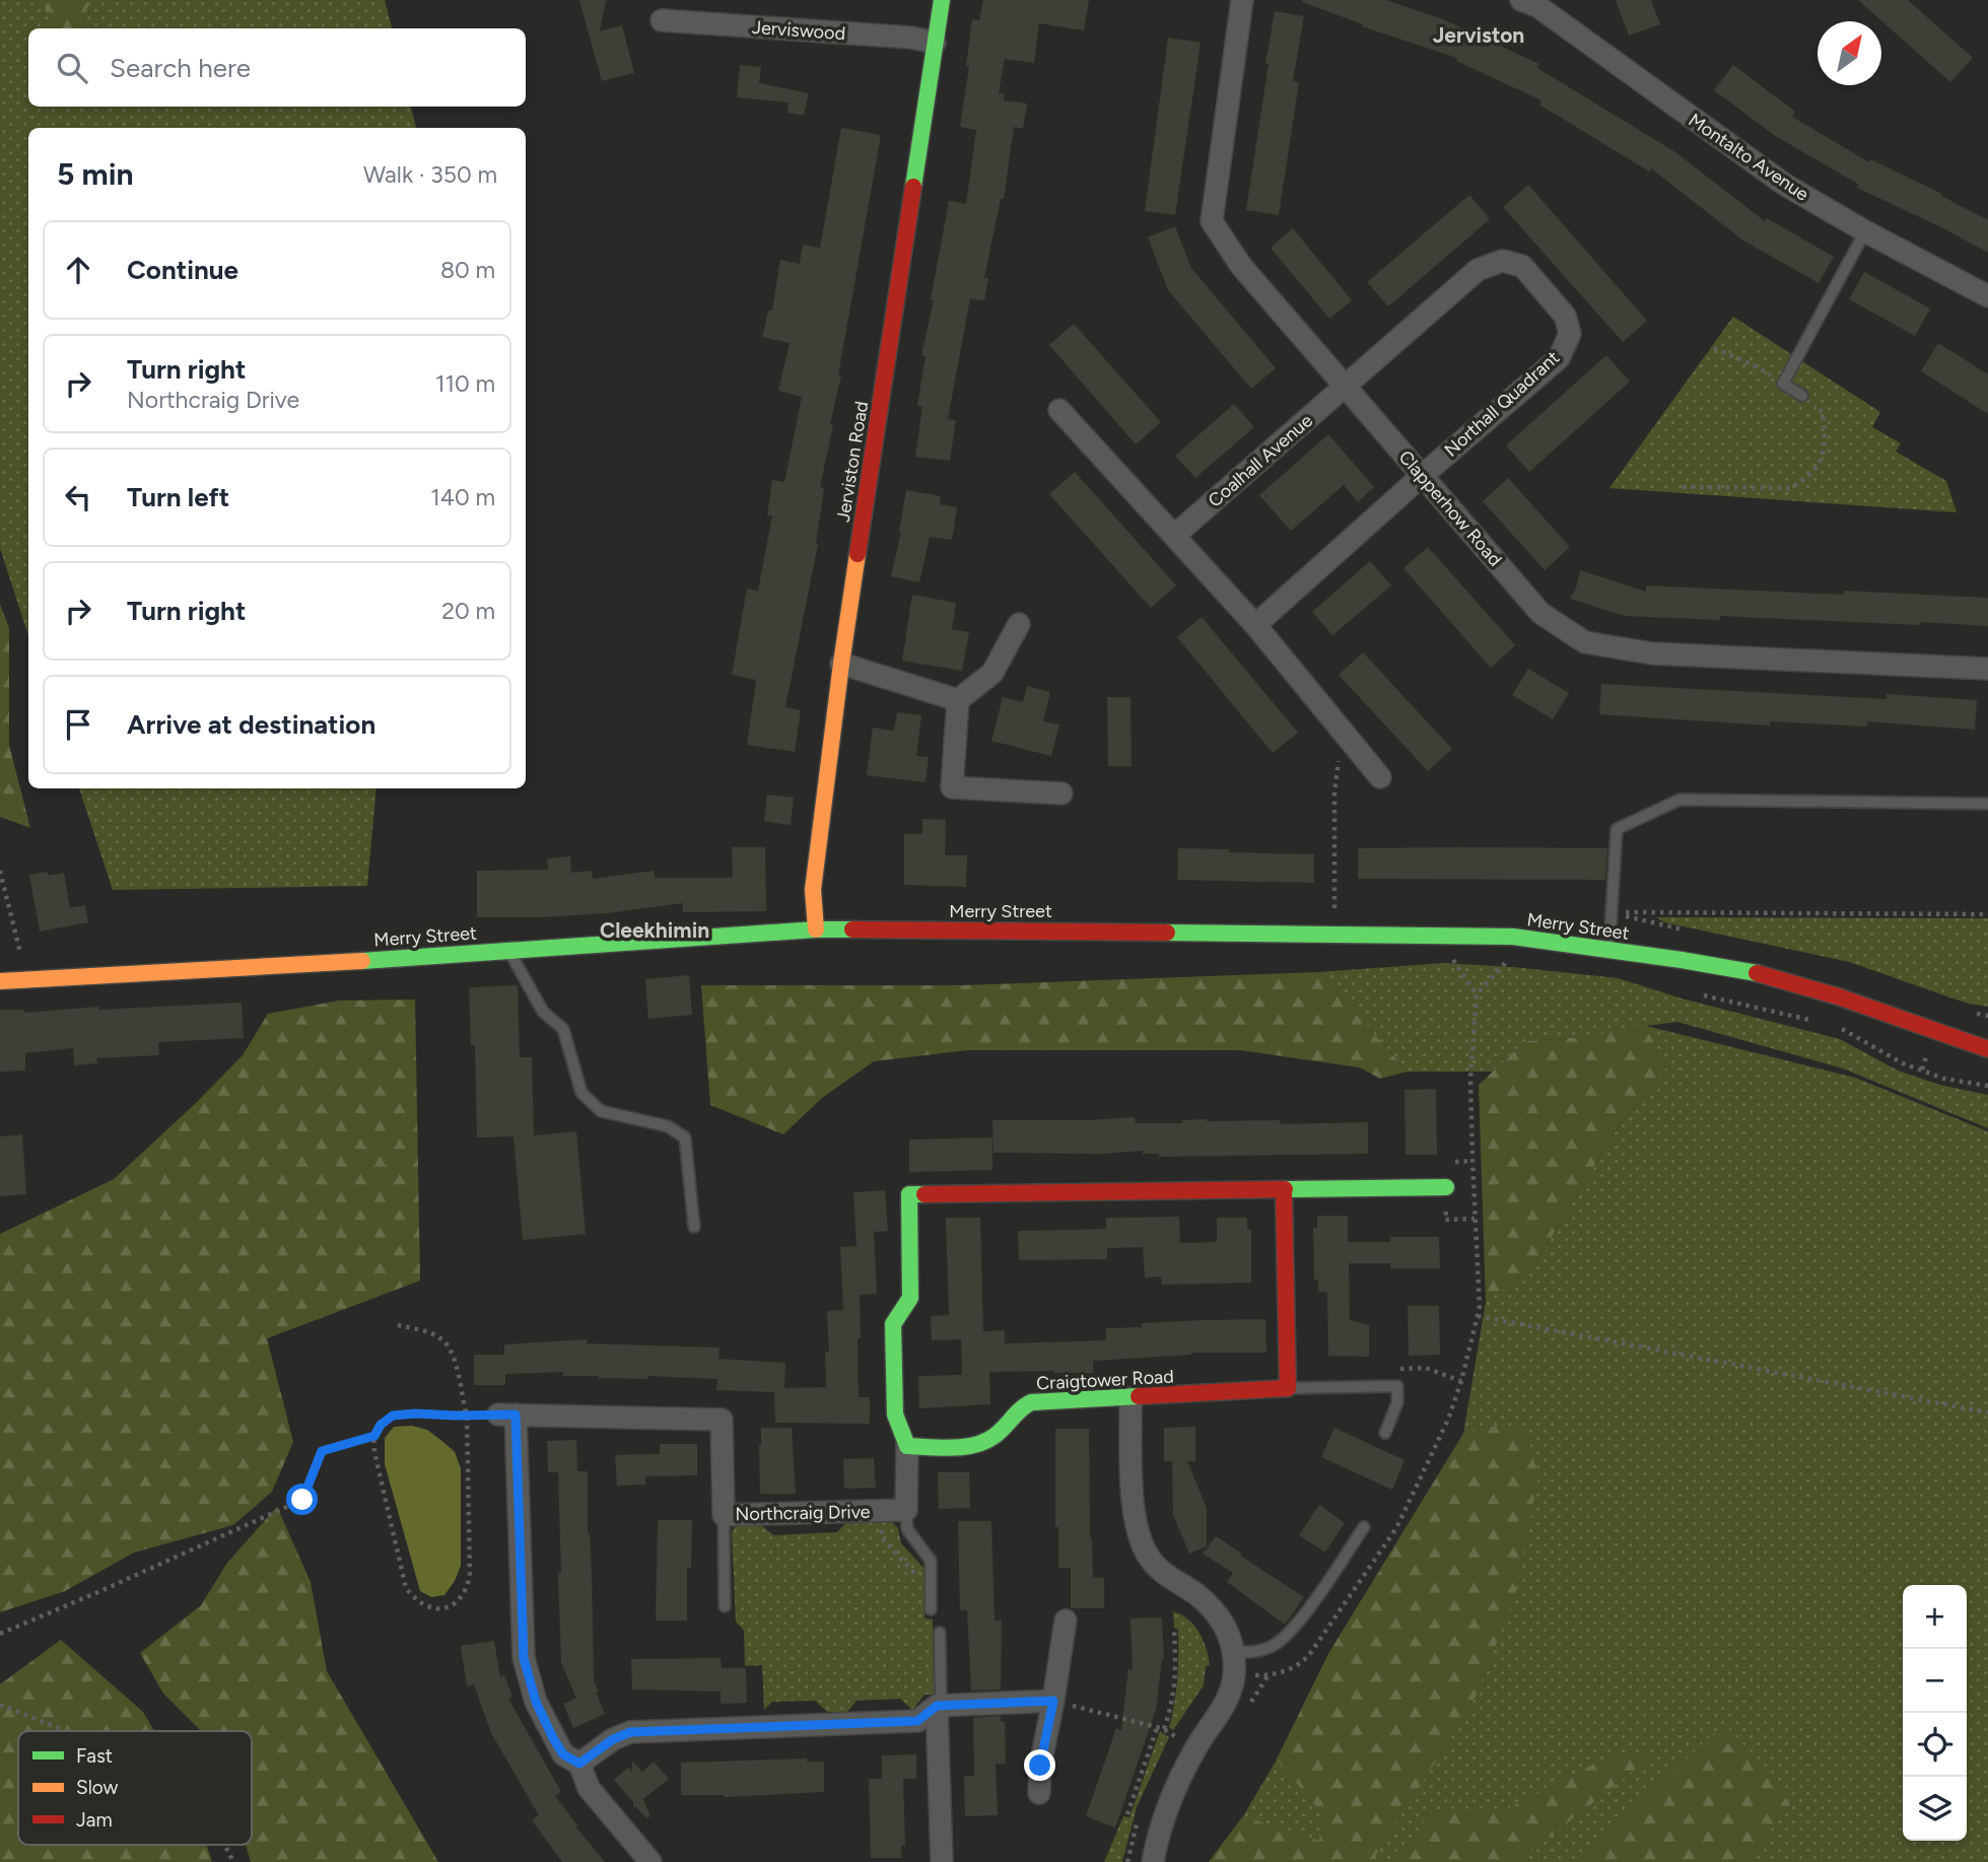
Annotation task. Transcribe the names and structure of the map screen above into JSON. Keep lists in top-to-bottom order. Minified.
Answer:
{"streets":{"main road":["Jerviston Road","Merry Street","Craigtower Road"],"street":["Jerviswood","Montalto Avenue","Northall Quadrant","Coalhall Avenue","Clapperhow Road","Northcraig Drive"]},"crossings":[["Jerviswood","Jerviston Road"],["Northall Quadrant","Coalhall Avenue"],["Northall Quadrant","Clapperhow Road"],["Coalhall Avenue","Clapperhow Road"],["Jerviston Road","Merry Street"]],"districts":["Jerviston","Cleekhimin"],"legend":["Fast","Slow","Jam"],"north":"top right","page":{"search":"Search here","heading":["5 min","Walk · 350 m"],"list":[["Continue","80 m"],["Turn right","Northcraig Drive","110 m"],["Turn left","140 m"],["Turn right","20 m"],"Arrive at destination"],"map_buttons":["+","−"]}}
